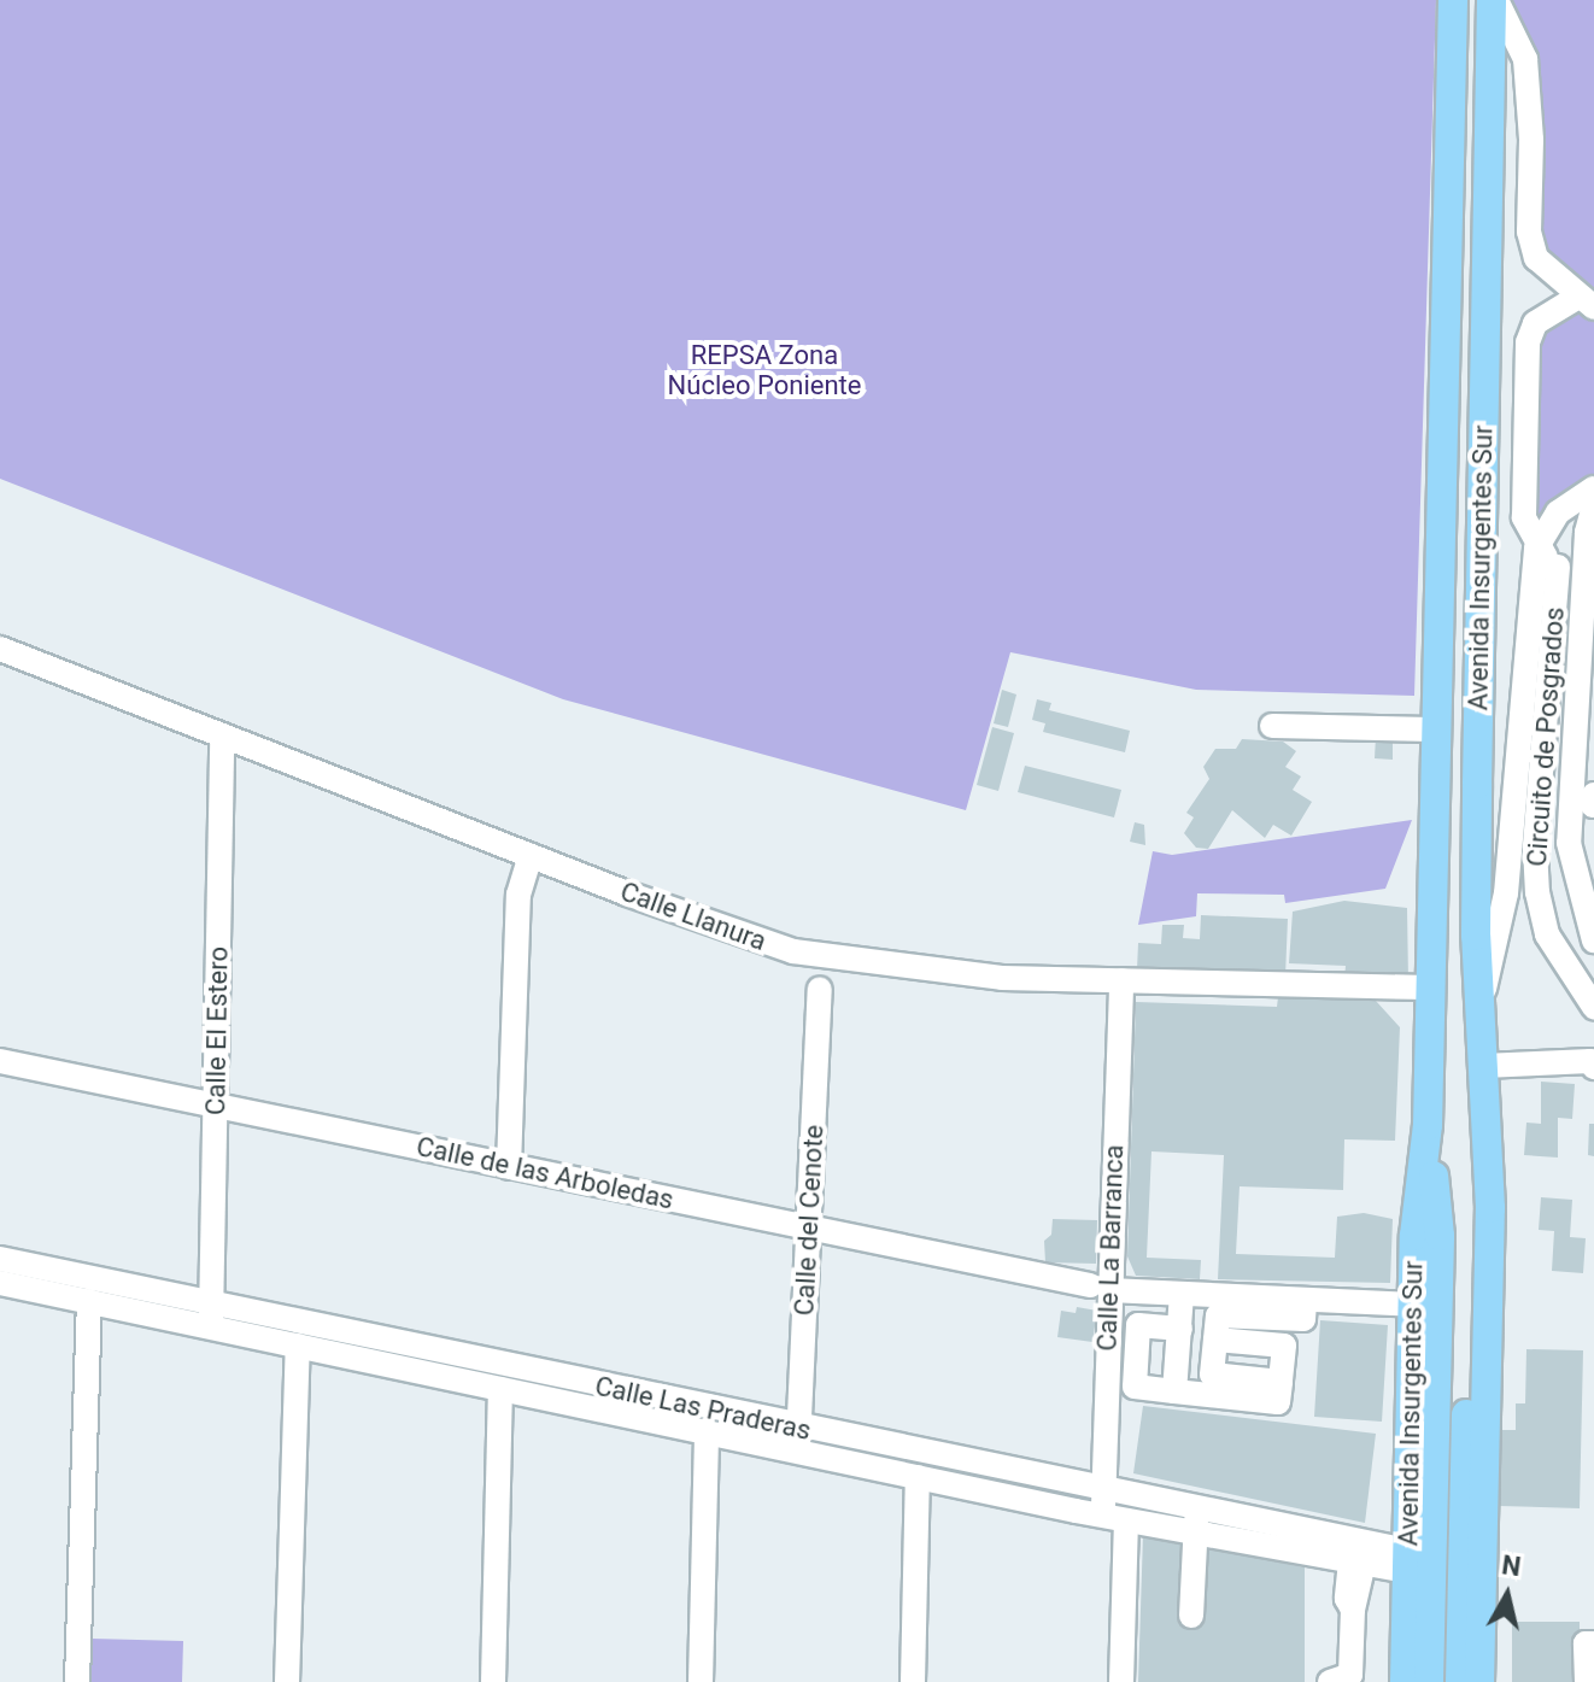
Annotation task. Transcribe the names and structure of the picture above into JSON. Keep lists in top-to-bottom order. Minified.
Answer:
{"streets":{"main road":["Avenida Insurgentes Sur"],"street":["Circuito de Posgrados","Calle Llanura","Calle El Estero","Calle de las Arboledas","Calle del Cenote","Calle La Barranca","Calle Las Praderas"]},"crossings":[["Avenida Insurgentes Sur","Calle Llanura"],["Avenida Insurgentes Sur","Calle de las Arboledas"],["Avenida Insurgentes Sur","Calle Las Praderas"],["Calle Llanura","Calle El Estero"],["Calle Llanura","Calle La Barranca"],["Calle El Estero","Calle de las Arboledas"],["Calle El Estero","Calle Las Praderas"],["Calle de las Arboledas","Calle del Cenote"],["Calle de las Arboledas","Calle La Barranca"],["Calle del Cenote","Calle Las Praderas"],["Calle La Barranca","Calle Las Praderas"]],"parks":["REPSA Zona Núcleo Poniente"],"north":"top"}
